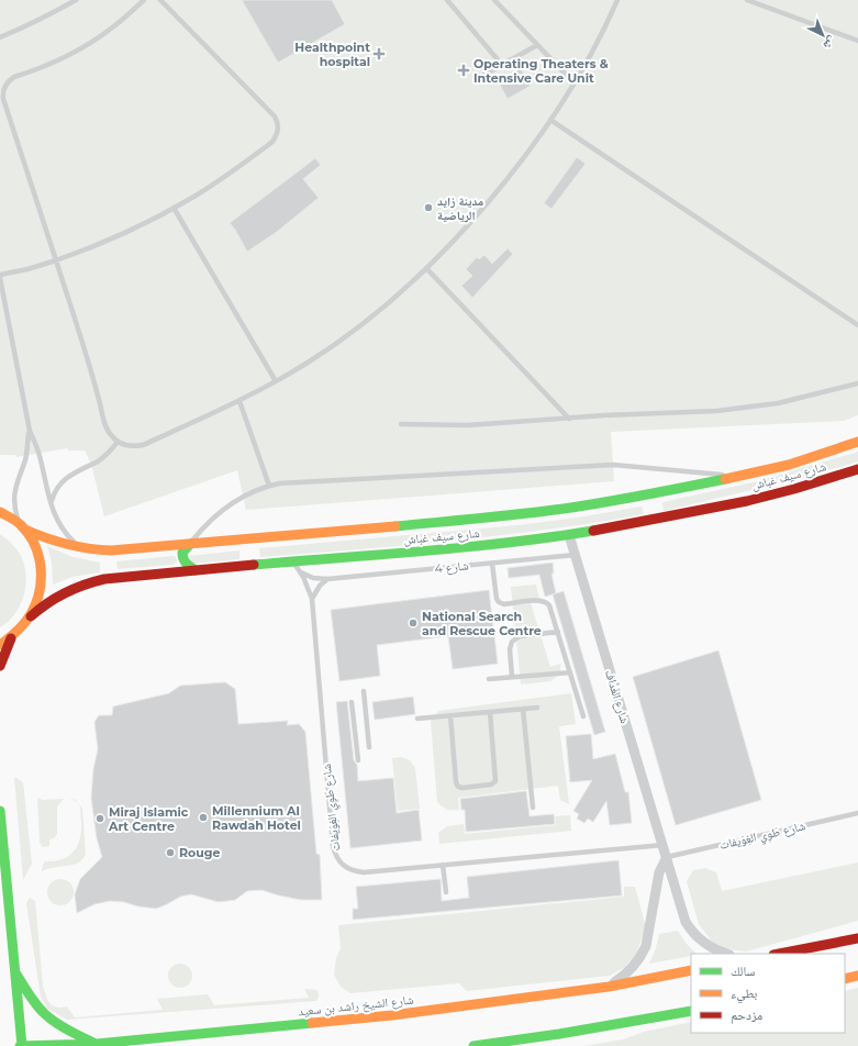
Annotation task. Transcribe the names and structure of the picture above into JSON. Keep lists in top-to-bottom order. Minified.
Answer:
{"streets":{"street":["شارع سيف غباش","شارع الغَدَّاف","شارع الشيخ راشد بن سعيد"],"lane":["شارع 4","شارع طَوِي الغِوَيفات"]},"crossings":[["شارع سيف غباش","شارع الغَدَّاف"],["شارع سيف غباش","شارع طَوِي الغِوَيفات"],["شارع 4","شارع الغَدَّاف"],["شارع 4","شارع طَوِي الغِوَيفات"],["شارع الغَدَّاف","شارع طَوِي الغِوَيفات"]],"places":{"health":["Healthpoint hospital","Operating Theaters & Intensive Care Unit"],"other":["مدينة زايد الرياضية","National Search and Rescue Centre","Millennium Al Rawdah Hotel","Miraj Islamic Art Centre","Rouge"]},"legend":["سالك","بطيء","مزدحم"],"north":"bottom right"}
